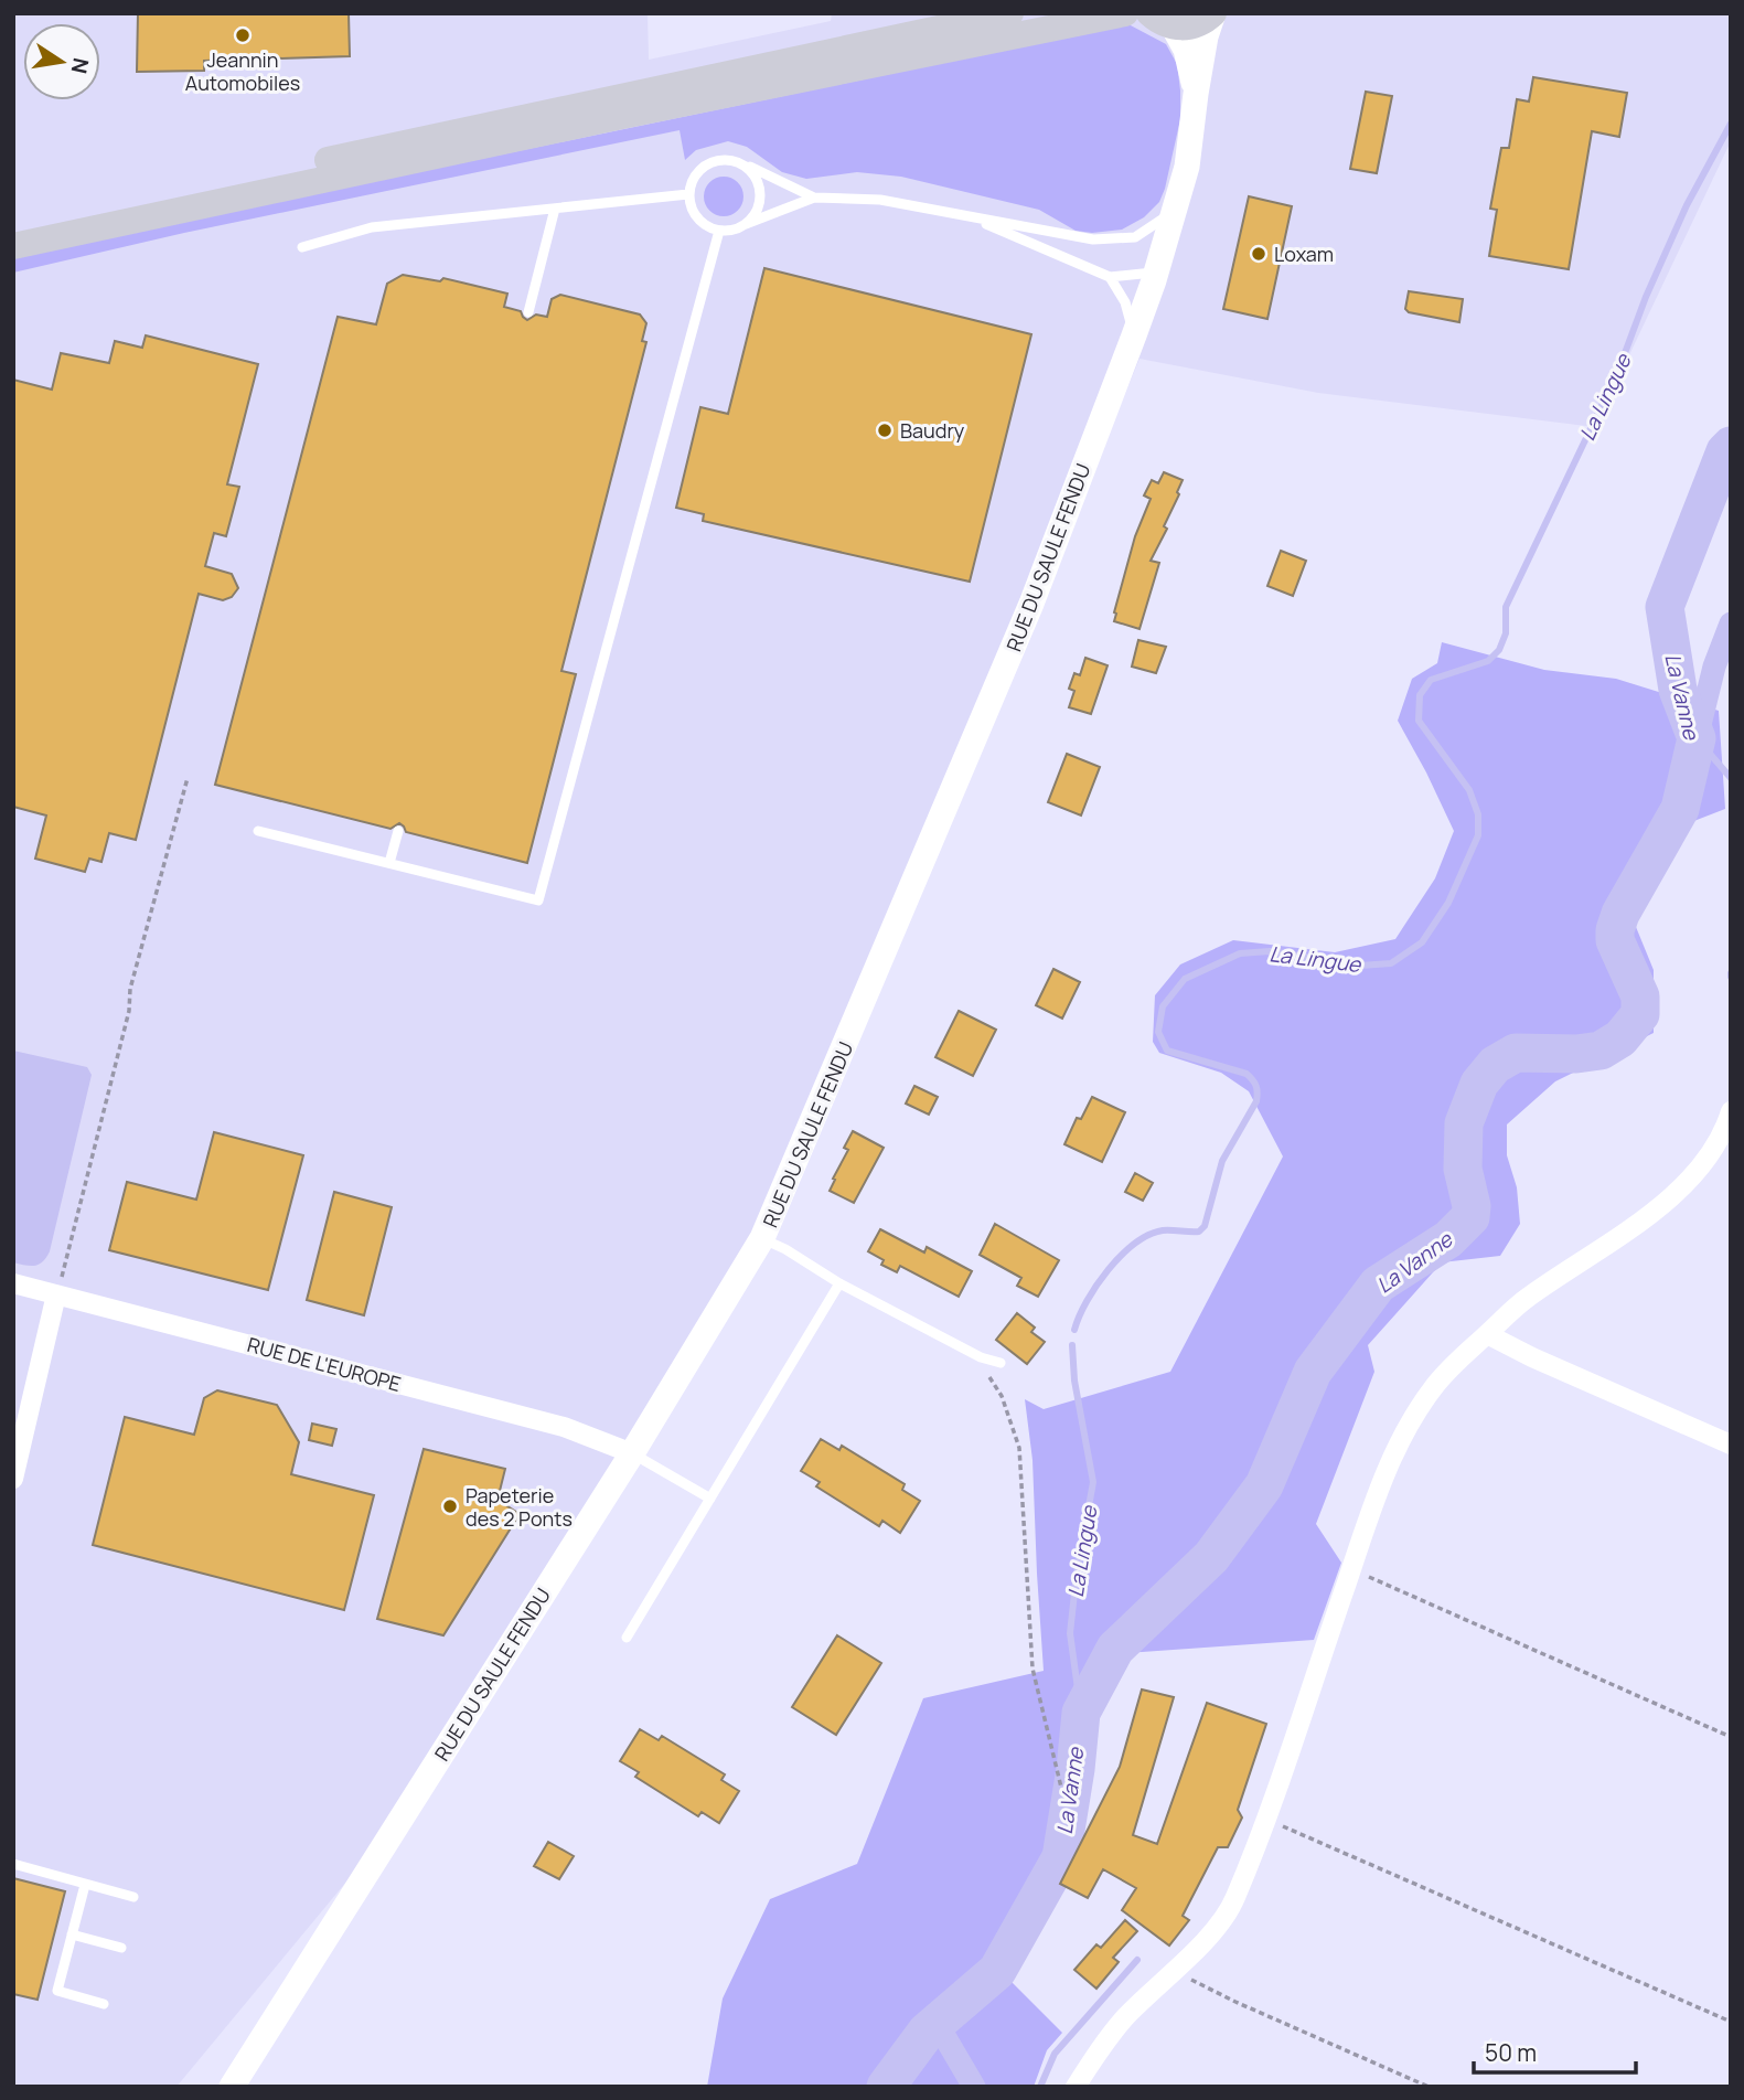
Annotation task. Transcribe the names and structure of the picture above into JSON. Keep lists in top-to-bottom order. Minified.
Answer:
{"streets":{"street":["RUE DU SAULE FENDU","RUE DE L'EUROPE"]},"crossings":[["RUE DU SAULE FENDU","RUE DE L'EUROPE"]],"water":["La Lingue","La Vanne"],"places":["Jeannin Automobiles","Loxam","Baudry","Papeterie des 2 Ponts"],"scale_bar":"50 m","north":"right"}
